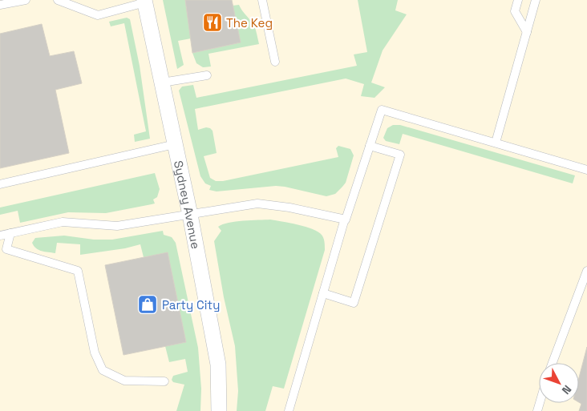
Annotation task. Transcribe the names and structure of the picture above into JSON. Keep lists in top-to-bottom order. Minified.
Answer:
{"streets":{"street":["Sydney Avenue"]},"places":{"restaurant":["The Keg"],"shop":["Party City"]},"north":"bottom right"}
